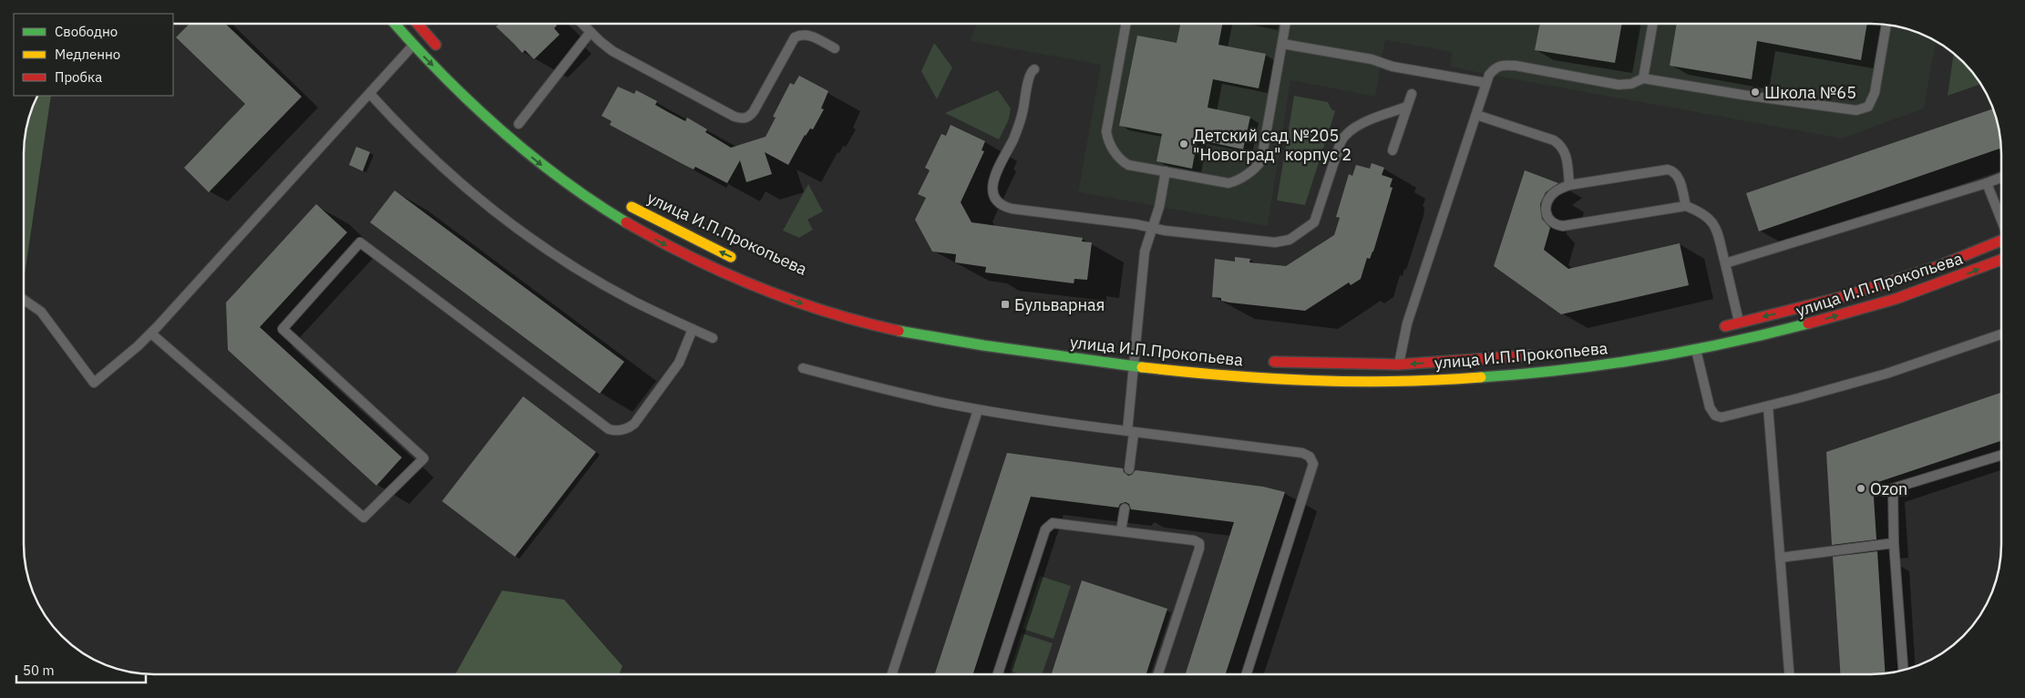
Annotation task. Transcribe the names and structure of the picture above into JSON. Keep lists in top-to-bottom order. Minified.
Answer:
{"streets":{"street":["улица И.П.Прокопьева"]},"places":{"other":["Школа №65","Детский сад №205 \"Новоград\" корпус 2","Ozon"],"transit":["Бульварная"]},"legend":["Свободно","Медленно","Пробка"],"scale_bar":"50 m"}
